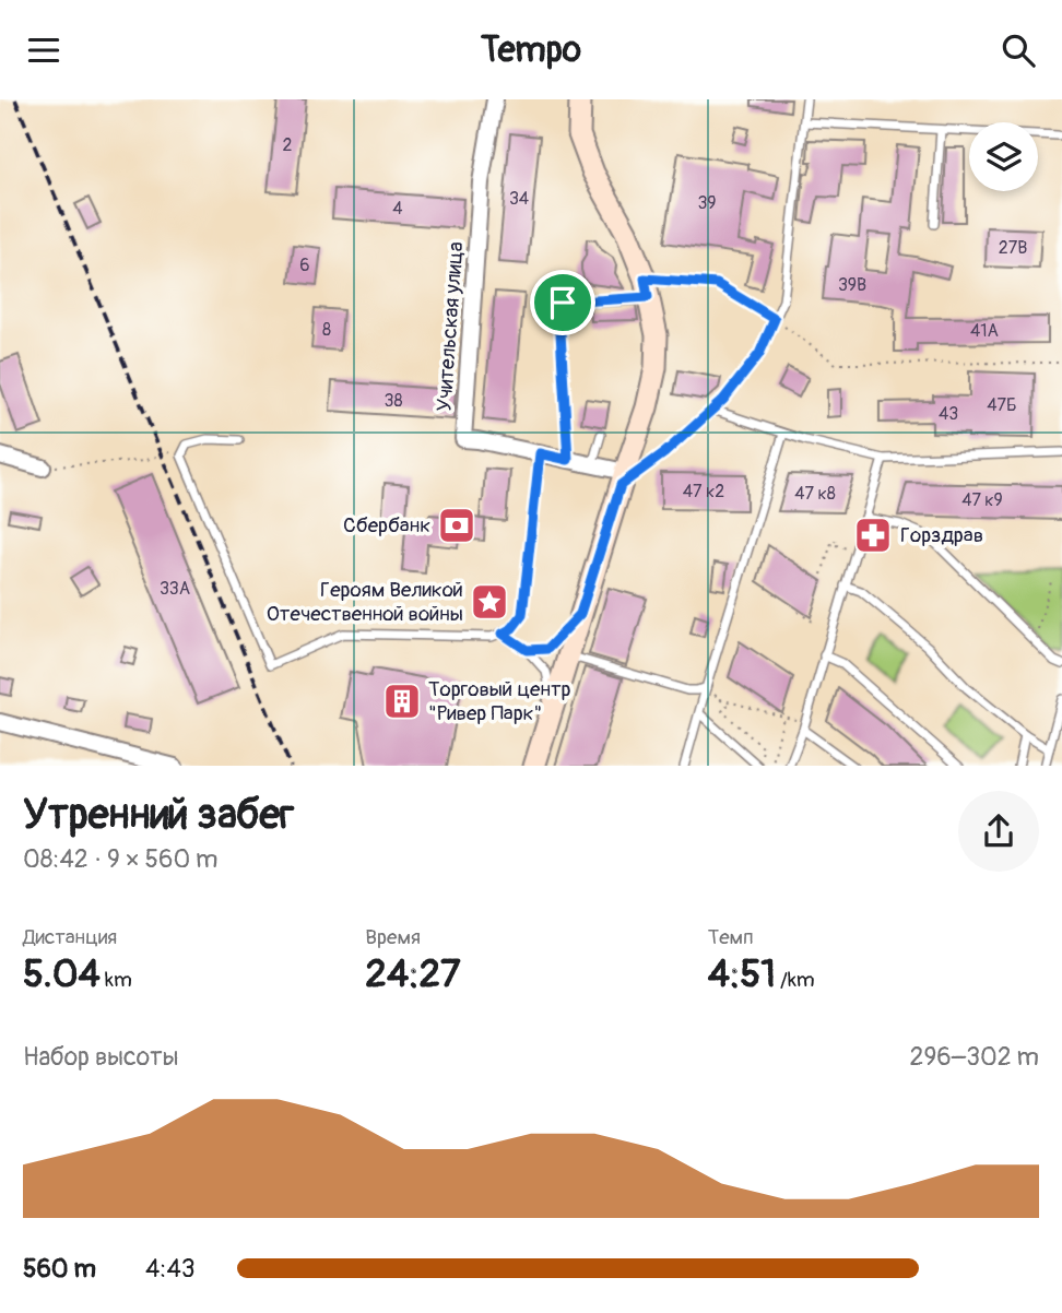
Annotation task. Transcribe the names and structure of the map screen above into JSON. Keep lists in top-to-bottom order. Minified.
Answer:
{"streets":{"street":["Учительская улица"]},"places":{"bank":["Сбербанк"],"pharmacy":["Горздрав"],"place":["Героям Великой Отечественной войны"],"building":["Торговый центр \"Ривер Парк\""]},"house_numbers":["2","34","39","4","27В","6","39В","8","41А","38","47Б","43","47 к2","47 к8","47 к9","33А"],"page":{"header":"Tempo","heading":["Утренний забег","08:42 · 9 × 560 m"],"stats":[["Дистанция","5.04 km"],["Время","24:27"],["Темп","4:51 /km"]],"chart":["Набор высоты","296–302 m"],"list":[{"name":"560 m","note":"4:43"}]}}
